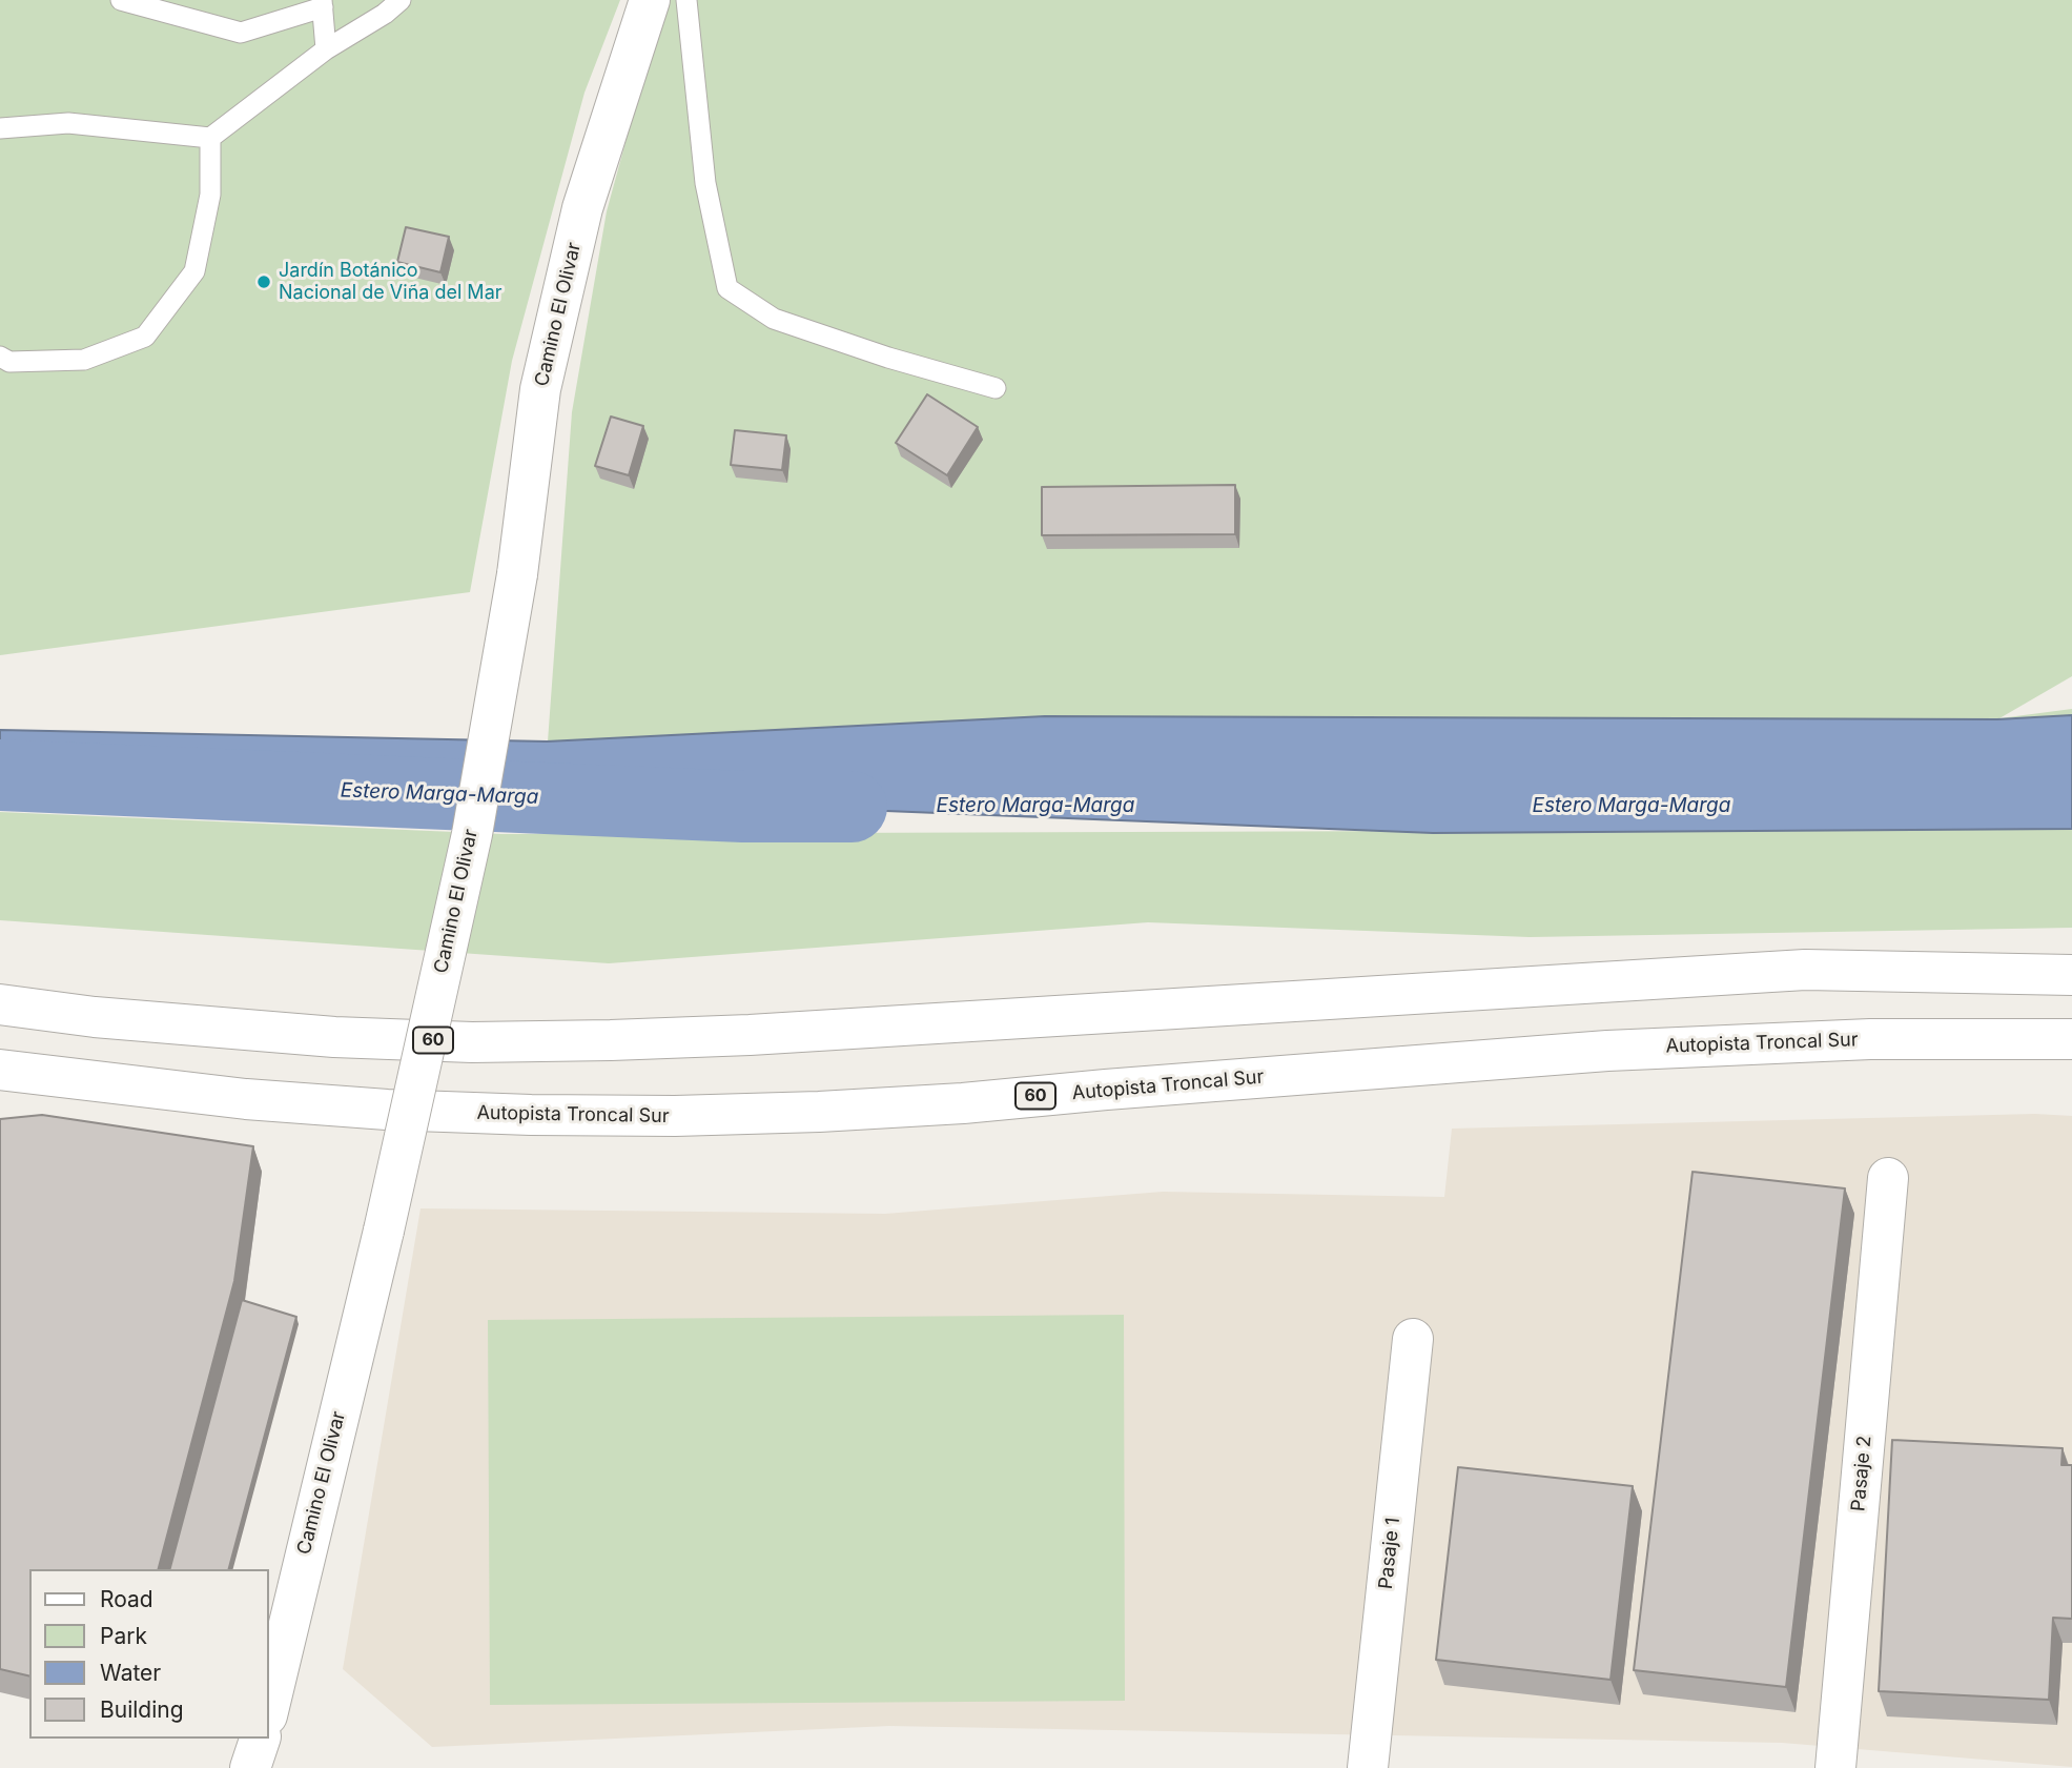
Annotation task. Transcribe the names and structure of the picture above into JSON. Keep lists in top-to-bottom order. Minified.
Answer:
{"streets":{"main road":["Camino El Olivar","60","Autopista Troncal Sur","Pasaje 2","Pasaje 1"]},"water":["Estero Marga-Marga"],"places":["Jardín Botánico Nacional de Viña del Mar"],"legend":["Road","Park","Water","Building"]}
